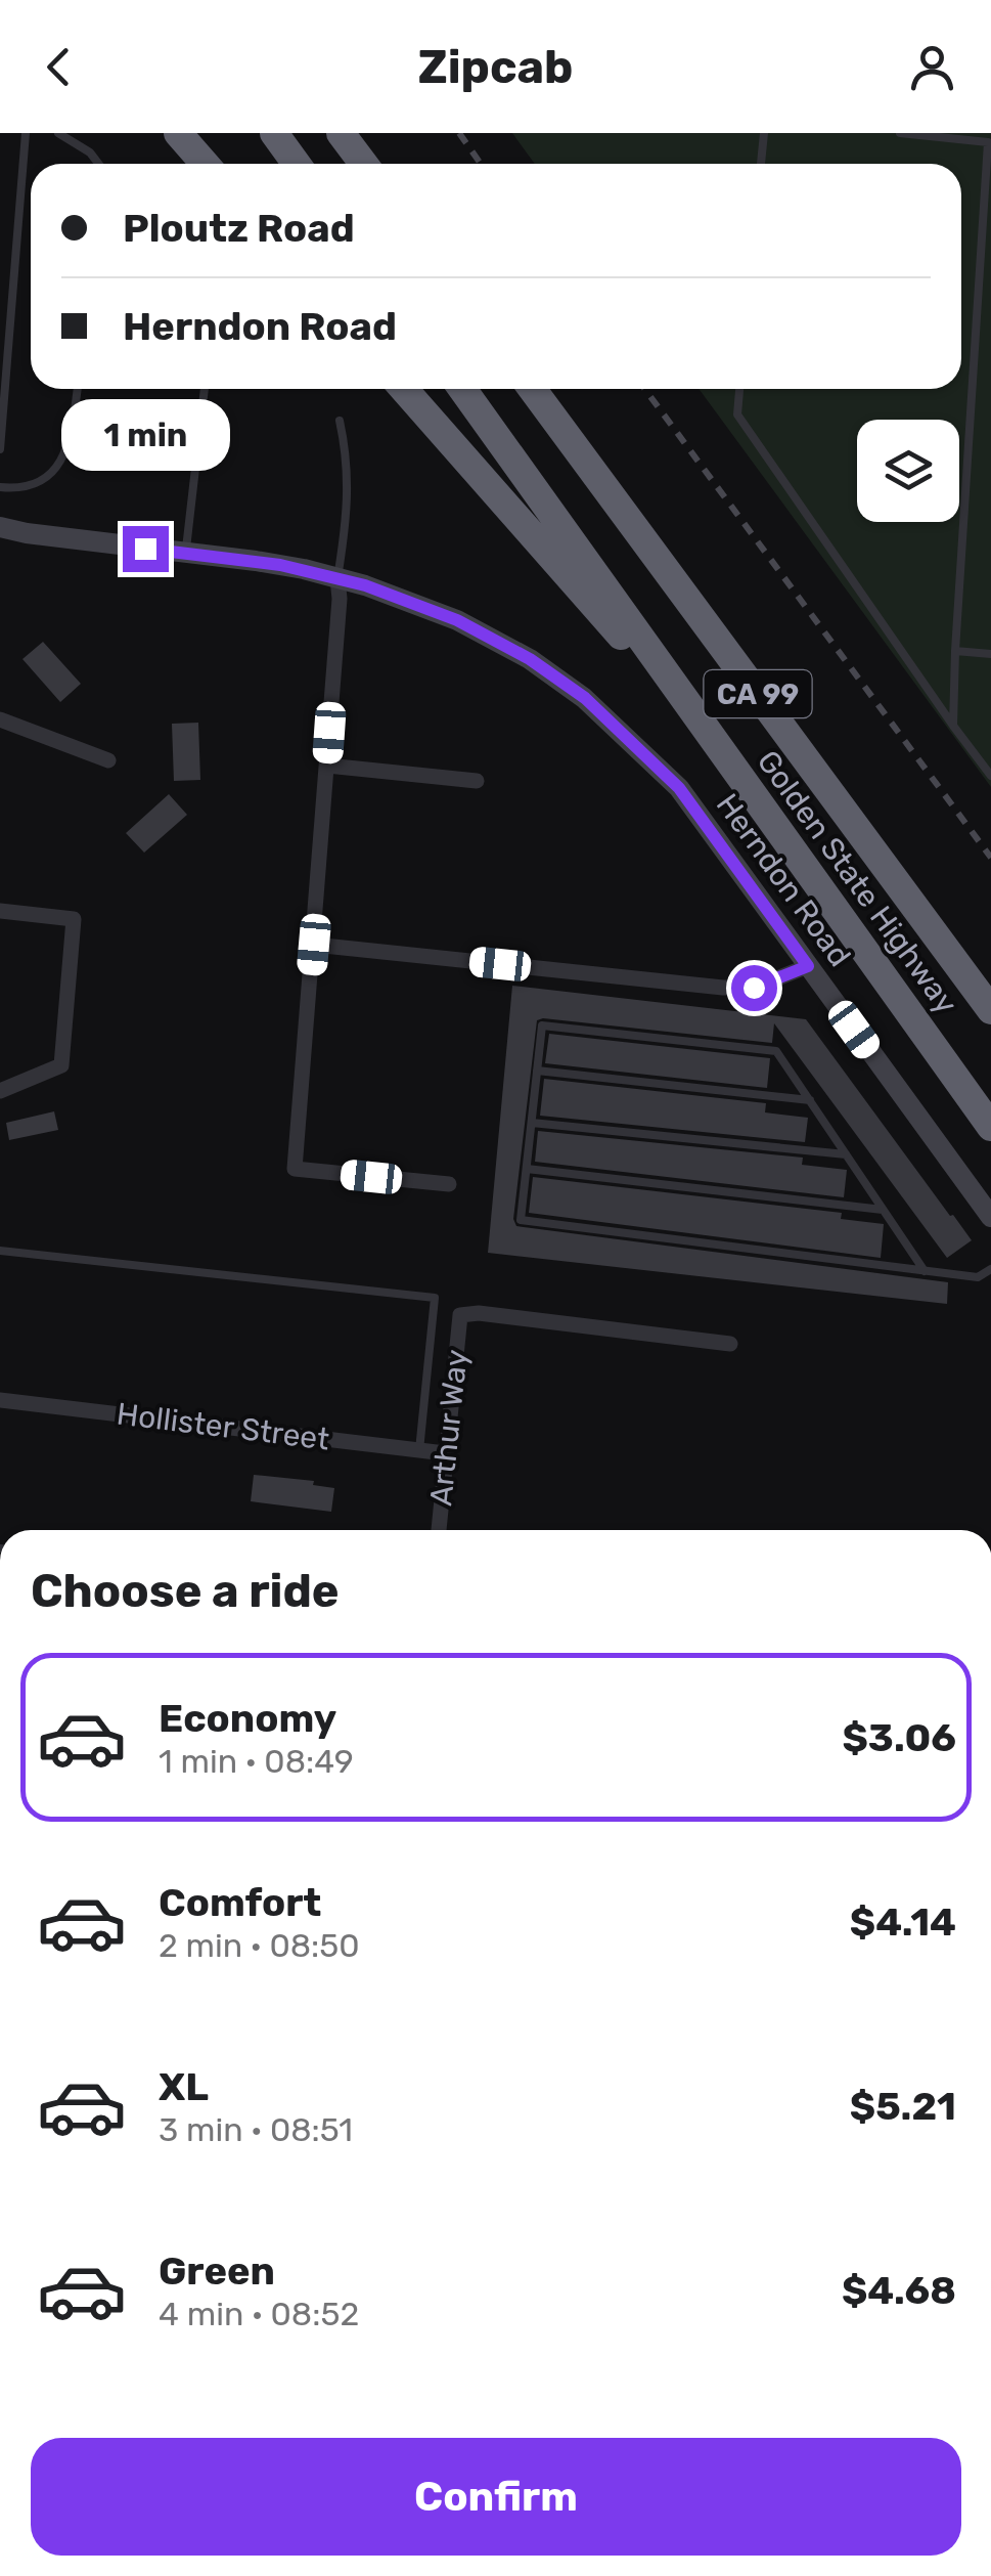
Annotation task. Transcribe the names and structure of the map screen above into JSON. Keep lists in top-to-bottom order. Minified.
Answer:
{"streets":{"highway":["CA 99","Golden State Highway"],"street":["Herndon Road","Hollister Street","Arthur Way"]},"crossings":[["Hollister Street","Arthur Way"]],"page":{"header":"Zipcab","banner":["Ploutz Road","Herndon Road"],"bubble":"1 min","heading":"Choose a ride","list":[{"name":"Economy","note":"1 min · 08:49","value":"$3.06"},{"name":"Comfort","note":"2 min · 08:50","value":"$4.14"},{"name":"XL","note":"3 min · 08:51","value":"$5.21"},{"name":"Green","note":"4 min · 08:52","value":"$4.68"}],"buttons":"Confirm"}}
